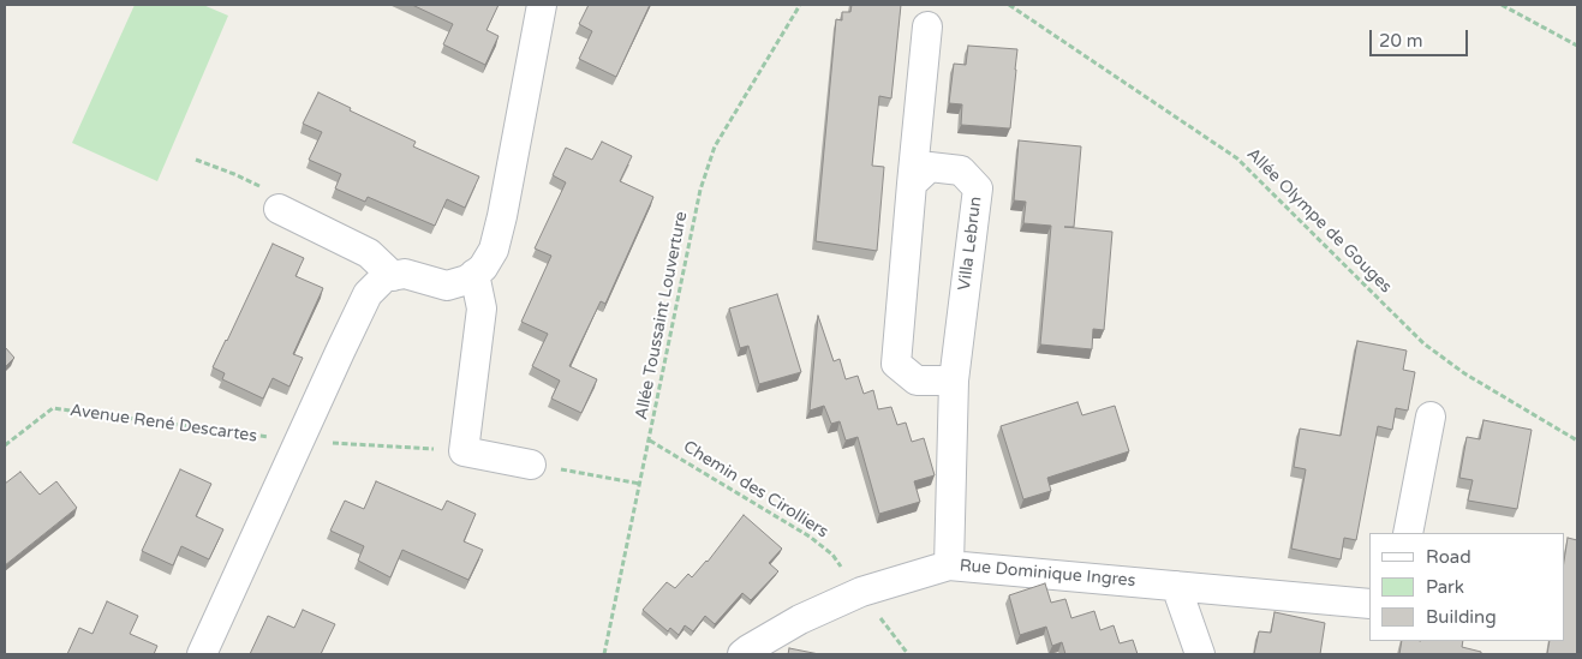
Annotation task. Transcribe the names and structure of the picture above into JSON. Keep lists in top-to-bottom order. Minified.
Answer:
{"streets":{"street":["Villa Lebrun","Rue Dominique Ingres"],"path":["Allée Olympe de Gouges","Allée Toussaint Louverture","Avenue René Descartes","Chemin des Cirolliers"]},"crossings":[["Villa Lebrun","Rue Dominique Ingres"],["Allée Toussaint Louverture","Chemin des Cirolliers"],["Chemin des Cirolliers","Rue Dominique Ingres"]],"legend":["Road","Park","Building"],"scale_bar":"20 m"}
